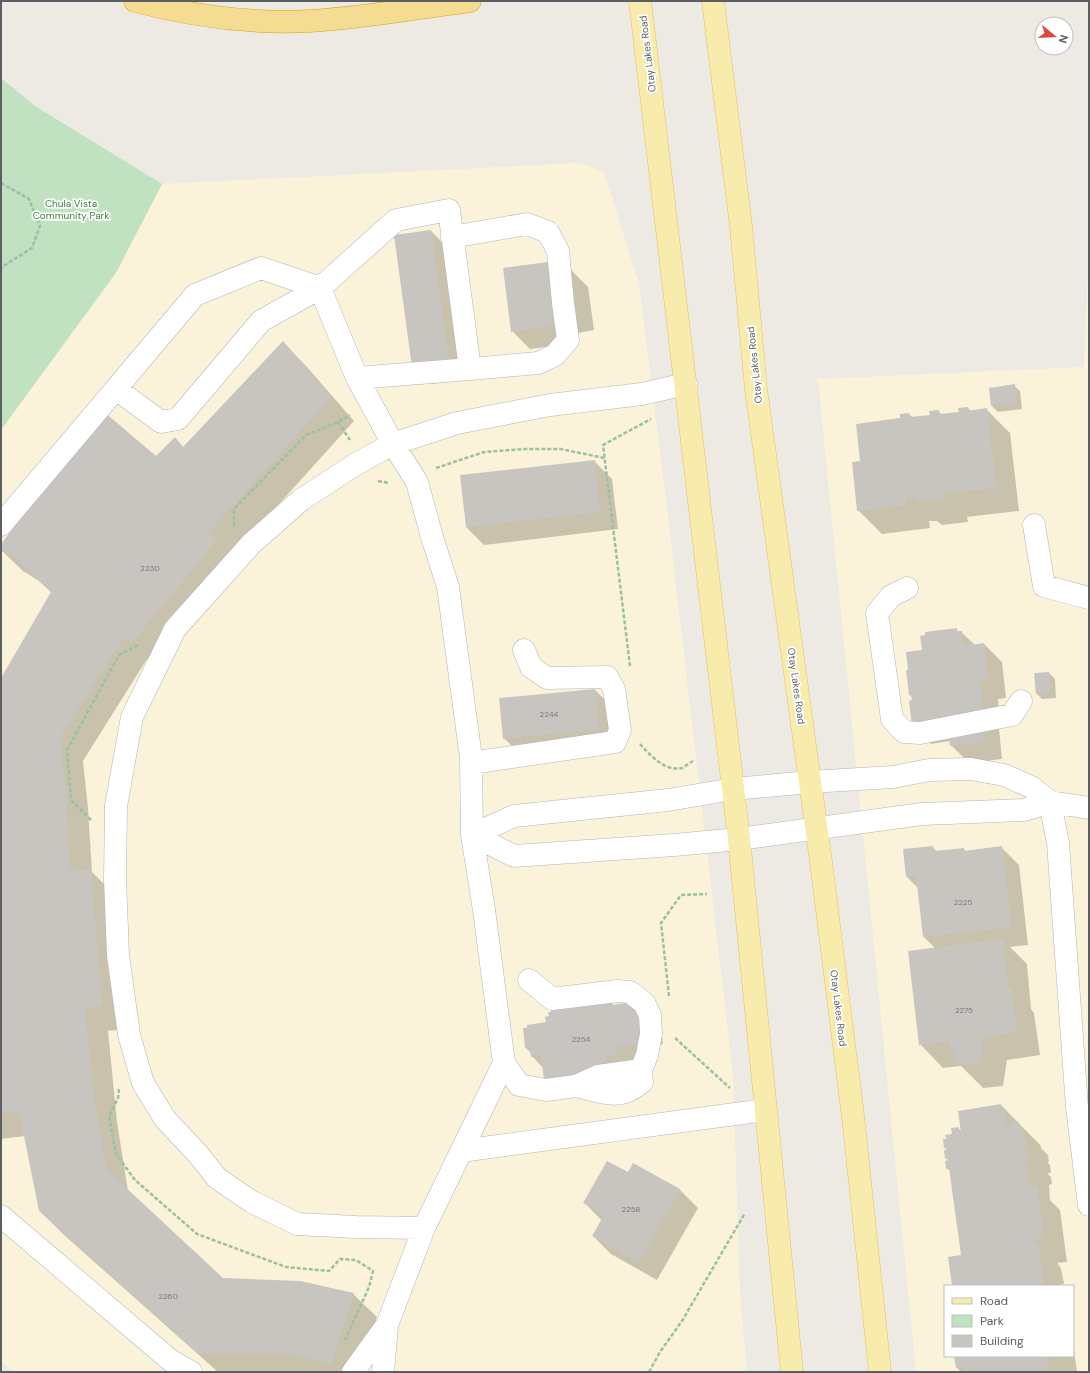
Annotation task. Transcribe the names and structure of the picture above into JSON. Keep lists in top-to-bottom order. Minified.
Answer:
{"streets":{"main road":["Otay Lakes Road"]},"parks":["Chula Vista Community Park"],"house_numbers":["2230","2244","2225","2275","2254","2258","2260"],"legend":["Road","Park","Building"],"north":"right"}
